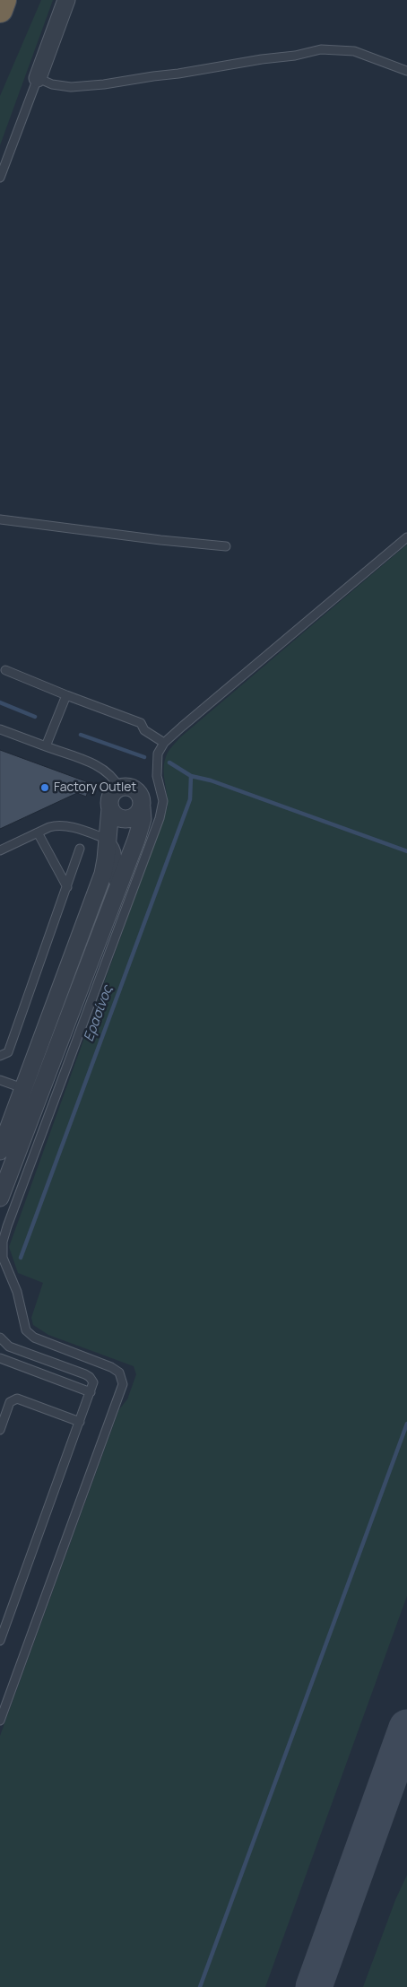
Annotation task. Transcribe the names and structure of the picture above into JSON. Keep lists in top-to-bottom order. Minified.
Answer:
{"water":["Ερασίνος"],"places":["Factory Outlet"]}
